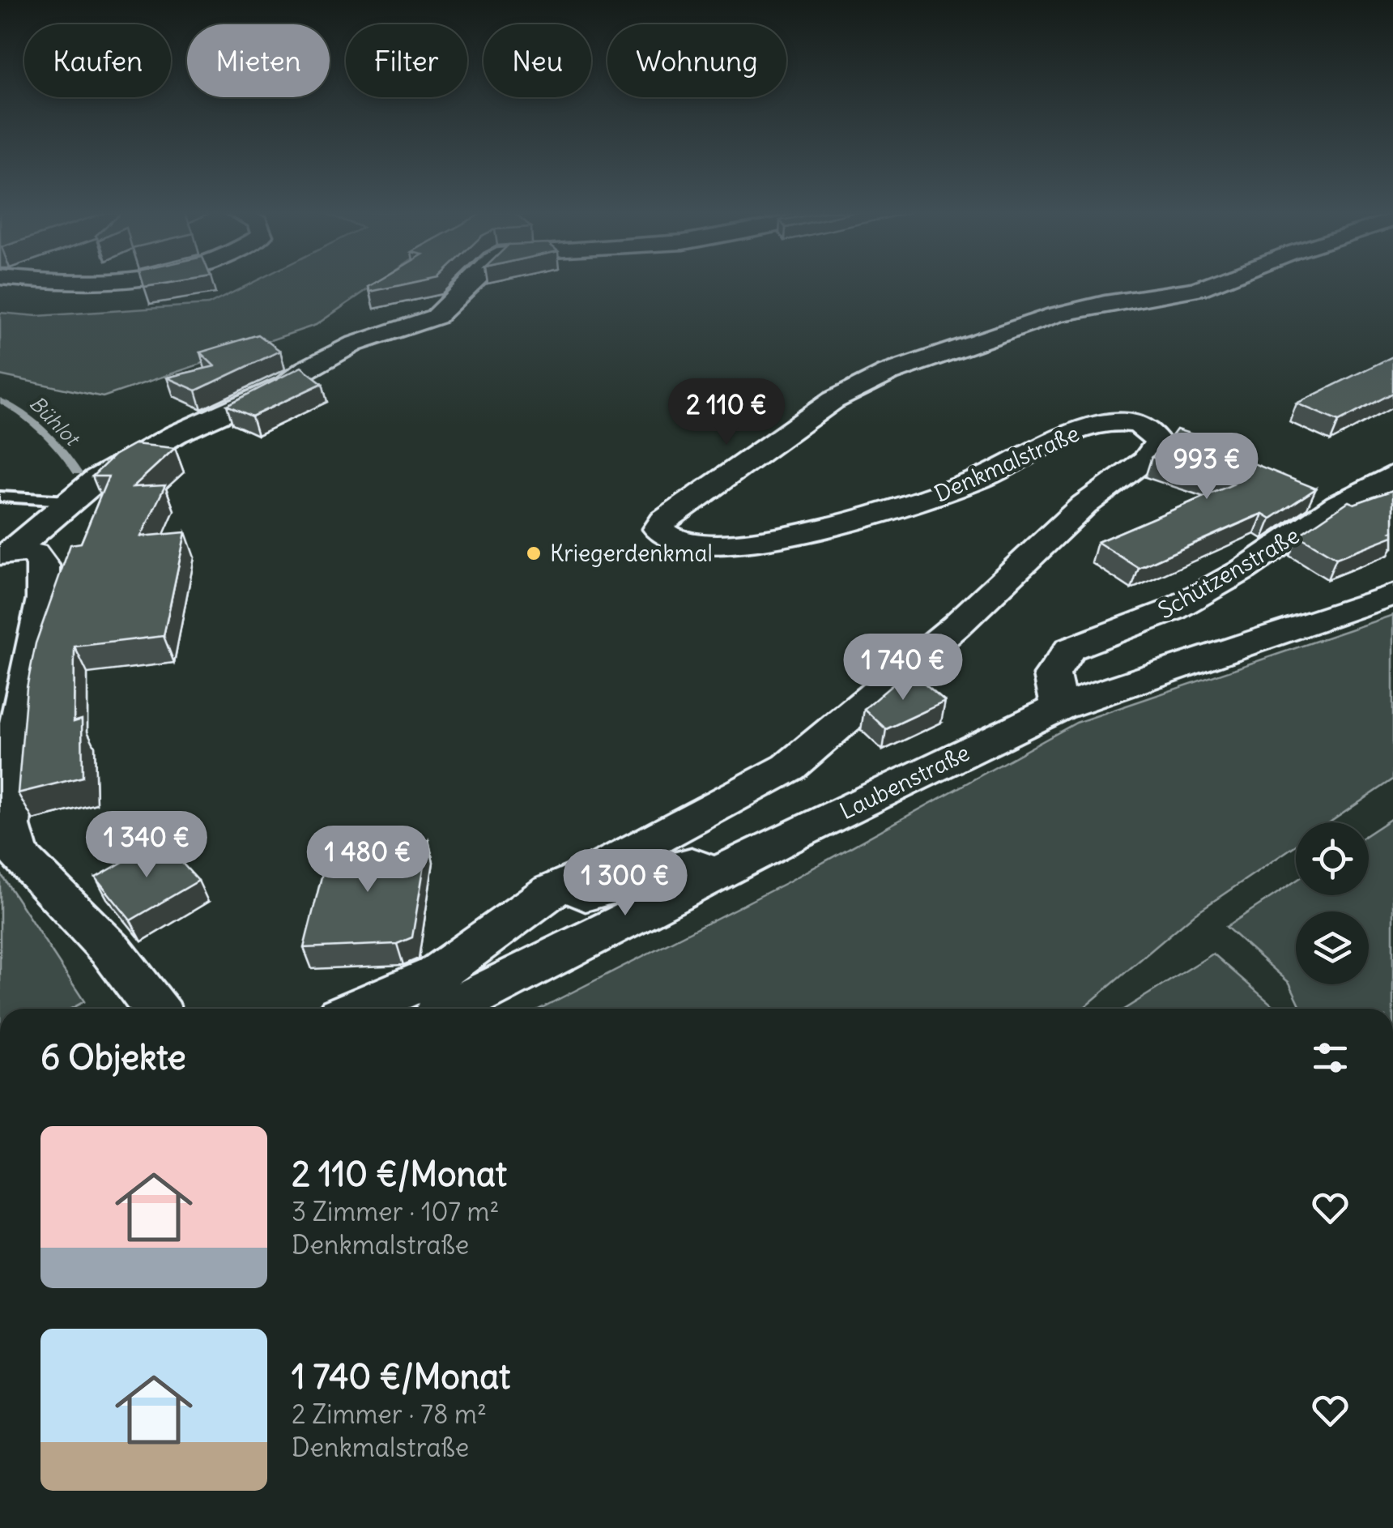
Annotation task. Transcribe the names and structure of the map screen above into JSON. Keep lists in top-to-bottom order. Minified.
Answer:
{"streets":{"street":["Denkmalstraße","Schützenstraße","Laubenstraße"]},"crossings":[["Schützenstraße","Laubenstraße"]],"water":["Bühlot"],"places":["Kriegerdenkmal"],"page":{"chip":["Kaufen","Mieten","Filter","Neu","Wohnung"],"price":["2 110 €","993 €","1 740 €","1 340 €","1 480 €","1 300 €"],"heading":"6 Objekte","list":[{"name":"2 110 €/Monat","note":"3 Zimmer · 107 m² · Denkmalstraße"},{"name":"1 740 €/Monat","note":"2 Zimmer · 78 m² · Denkmalstraße"}]}}
